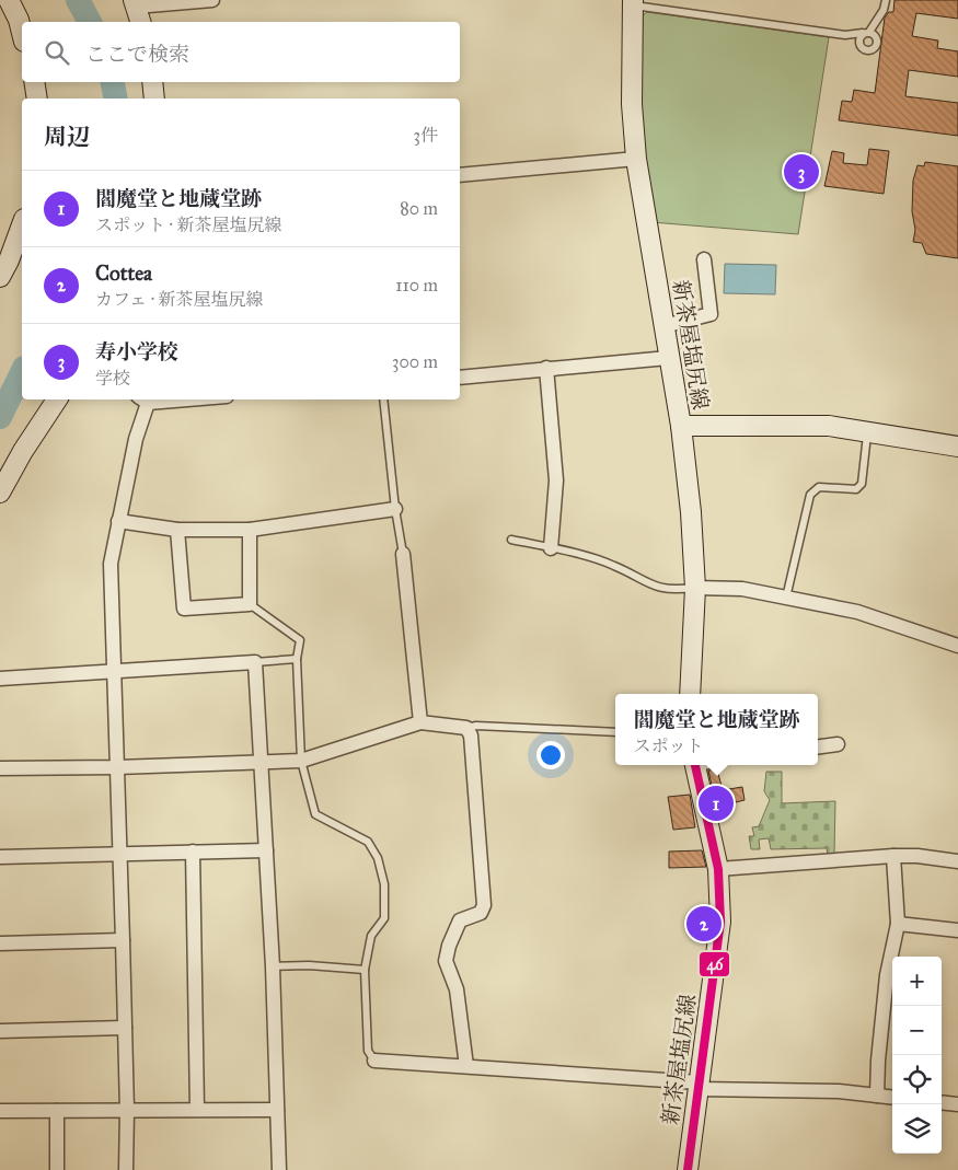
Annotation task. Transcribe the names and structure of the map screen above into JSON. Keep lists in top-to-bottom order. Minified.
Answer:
{"streets":{"main road":["新茶屋塩尻線"]},"lines":["transit line 46"],"page":{"search":"ここで検索","heading":["周辺","3件"],"pins":["3","1","2"],"list":[{"mark":"1","name":"閻魔堂と地蔵堂跡","note":"スポット · 新茶屋塩尻線","value":"80 m"},{"mark":"2","name":"Cottea","note":"カフェ · 新茶屋塩尻線","value":"110 m"},{"mark":"3","name":"寿小学校","note":"学校","value":"300 m"}],"popup":["閻魔堂と地蔵堂跡","スポット"],"map_buttons":["+","−"]}}
